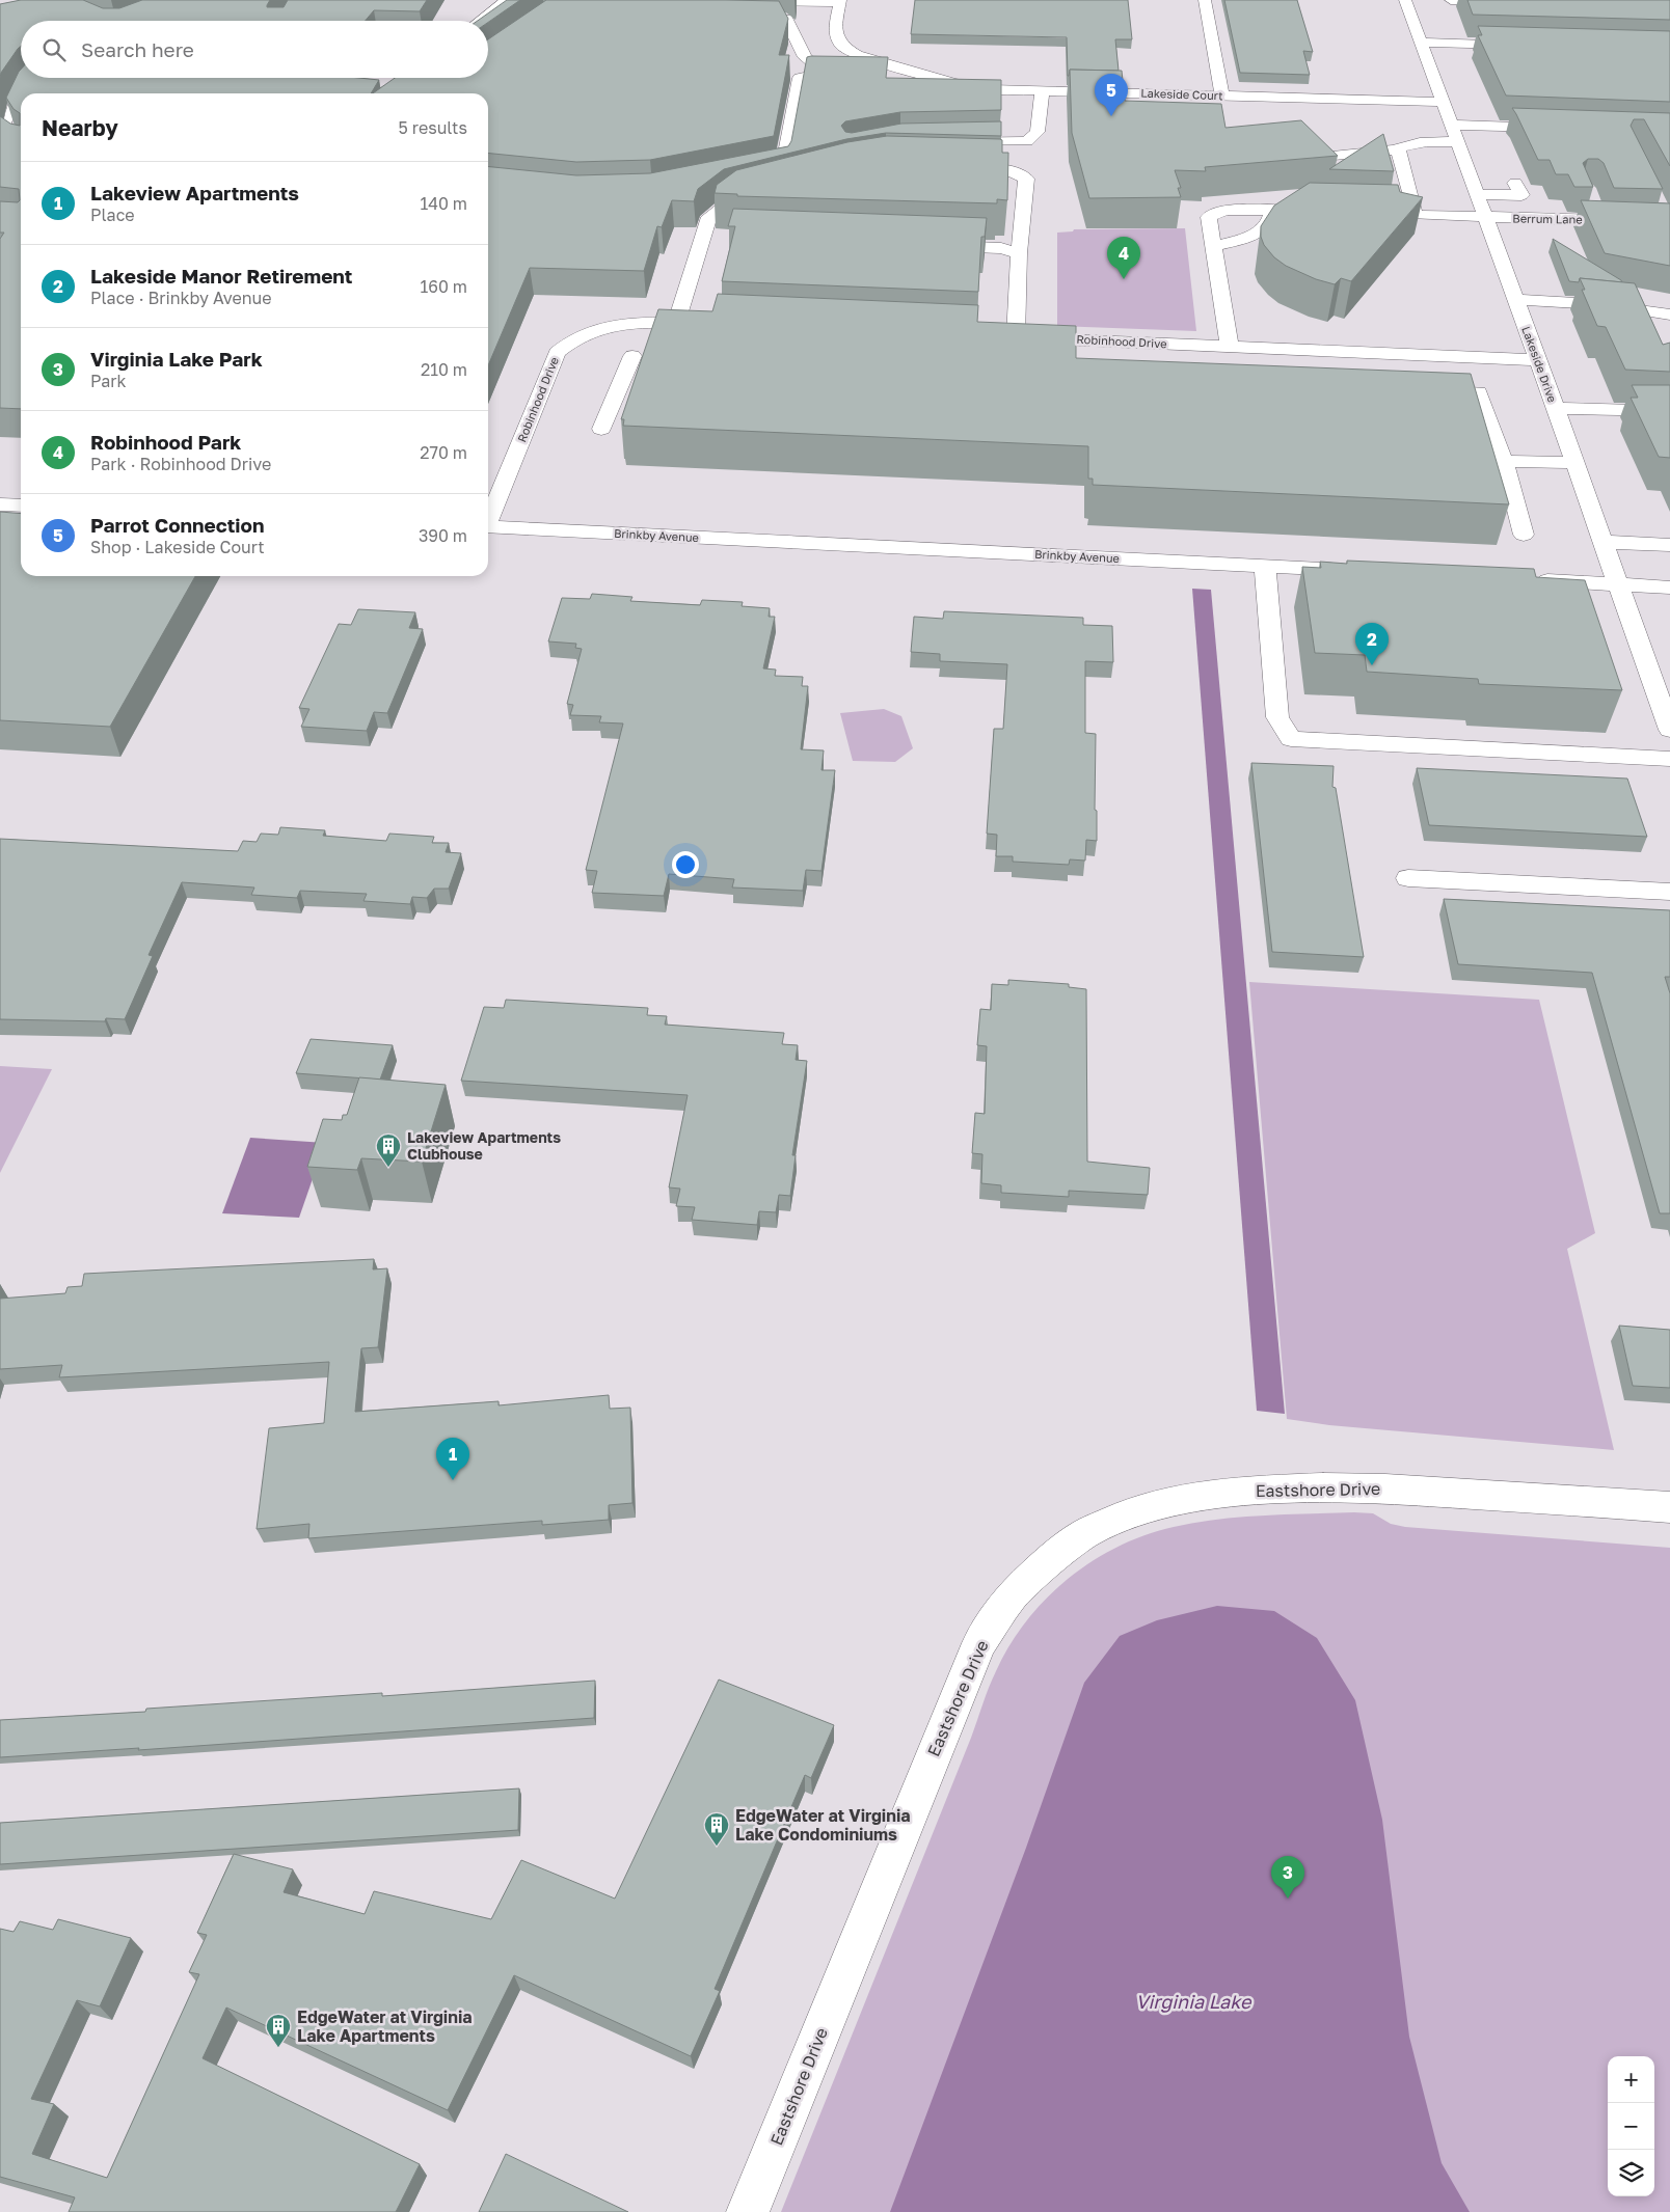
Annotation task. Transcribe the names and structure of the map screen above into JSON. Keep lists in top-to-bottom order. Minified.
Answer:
{"streets":{"street":["Lakeside Court","Berrum Lane","Robinhood Drive","Lakeside Drive","Brinkby Avenue","Eastshore Drive"]},"crossings":[["Lakeside Court","Lakeside Drive"],["Berrum Lane","Lakeside Drive"],["Robinhood Drive","Lakeside Drive"]],"water":["Virginia Lake"],"places":{"building":["Lakeview Apartments Clubhouse","EdgeWater at Virginia Lake Condominiums","EdgeWater at Virginia Lake Apartments"]},"page":{"search":"Search here","pins":["5","4","2","1","3"],"heading":["Nearby","5 results"],"list":[{"mark":"1","name":"Lakeview Apartments","note":"Place","value":"140 m"},{"mark":"2","name":"Lakeside Manor Retirement","note":"Place · Brinkby Avenue","value":"160 m"},{"mark":"3","name":"Virginia Lake Park","note":"Park","value":"210 m"},{"mark":"4","name":"Robinhood Park","note":"Park · Robinhood Drive","value":"270 m"},{"mark":"5","name":"Parrot Connection","note":"Shop · Lakeside Court","value":"390 m"}],"map_buttons":["+","−"]}}
